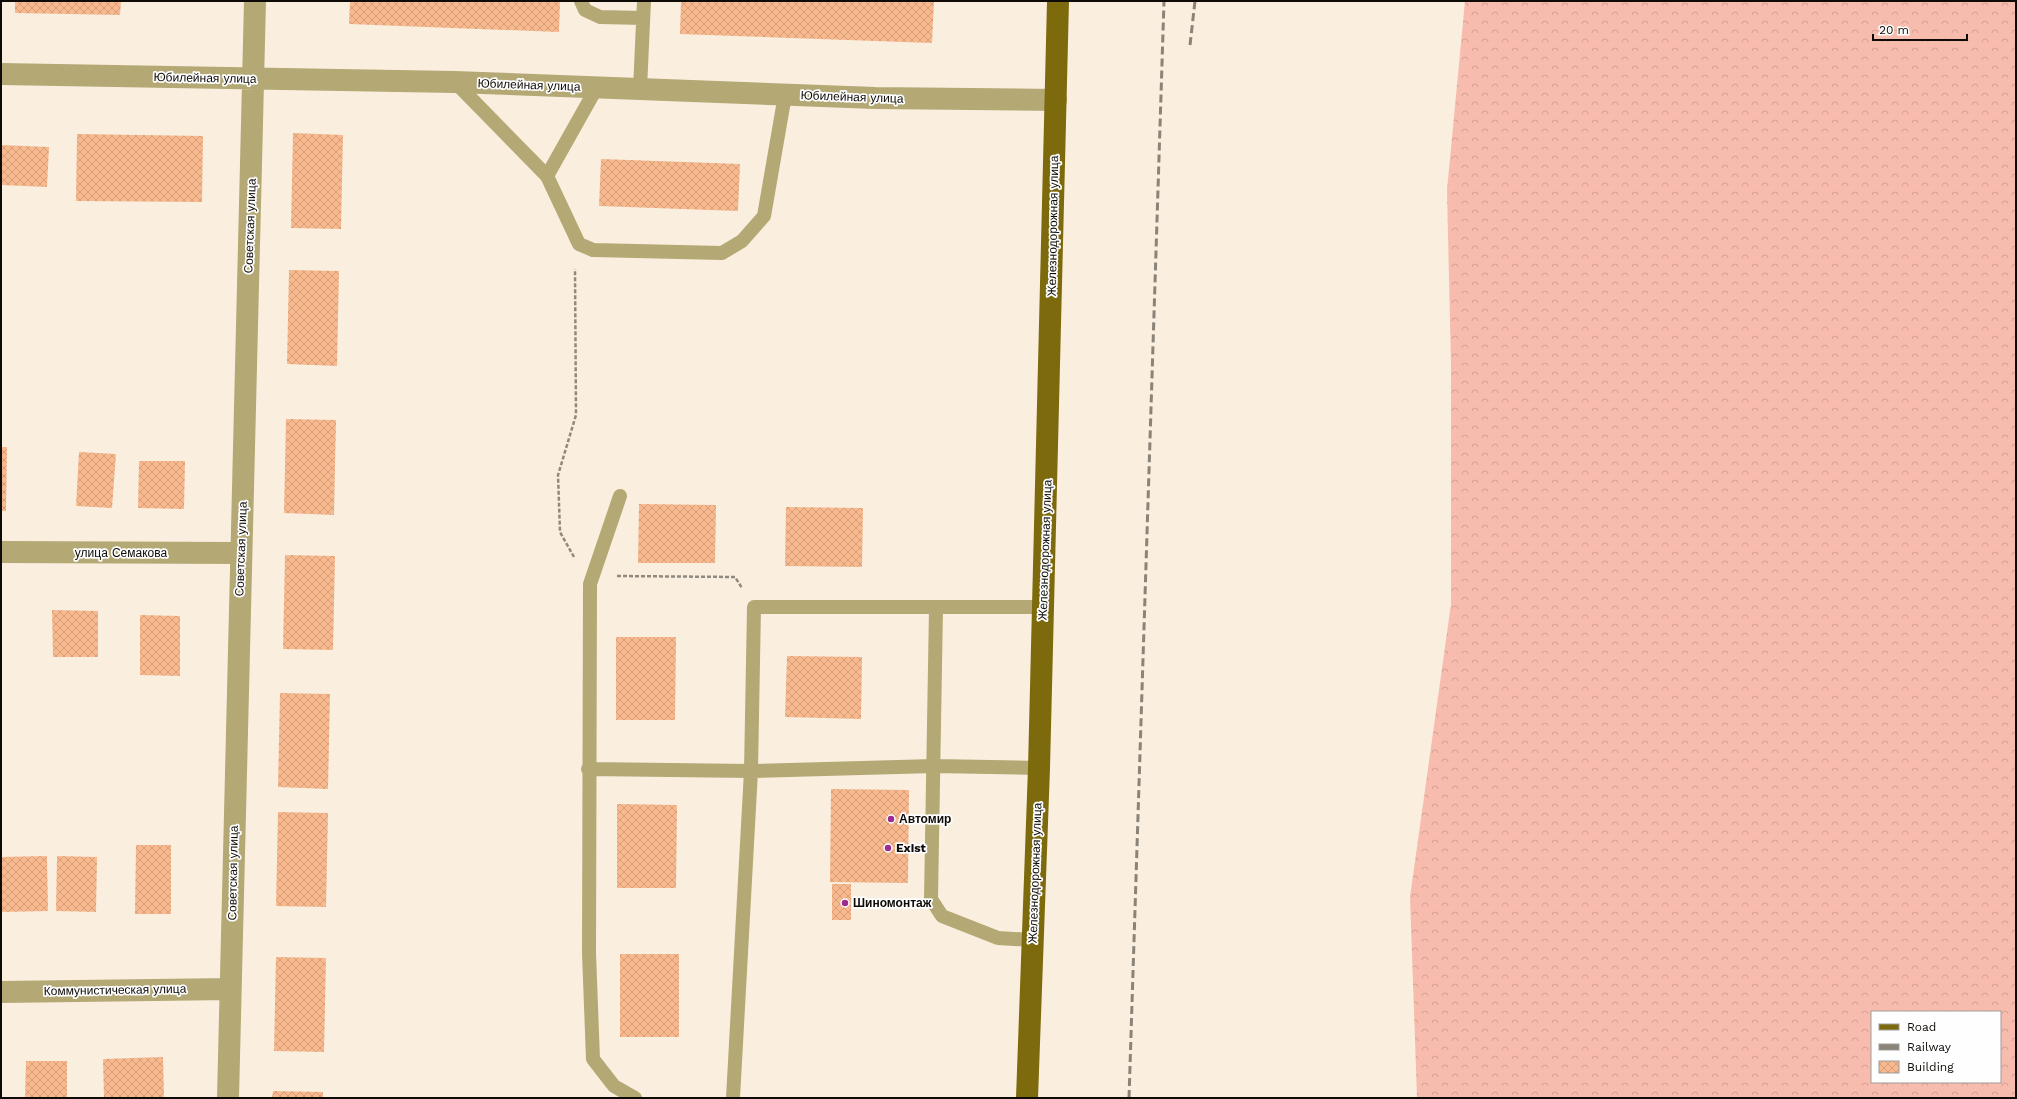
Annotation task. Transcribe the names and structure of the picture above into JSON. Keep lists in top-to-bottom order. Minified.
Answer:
{"streets":{"main road":["Железнодорожная улица"],"street":["Юбилейная улица","Советская улица","улица Семакова","Коммунистическая улица"]},"crossings":[["Юбилейная улица","Советская улица"],["Юбилейная улица","Железнодорожная улица"],["Советская улица","улица Семакова"],["Советская улица","Коммунистическая улица"]],"places":["Автомир","Exist","Шиномонтаж"],"legend":["Road","Railway","Building"],"scale_bar":"20 m"}
